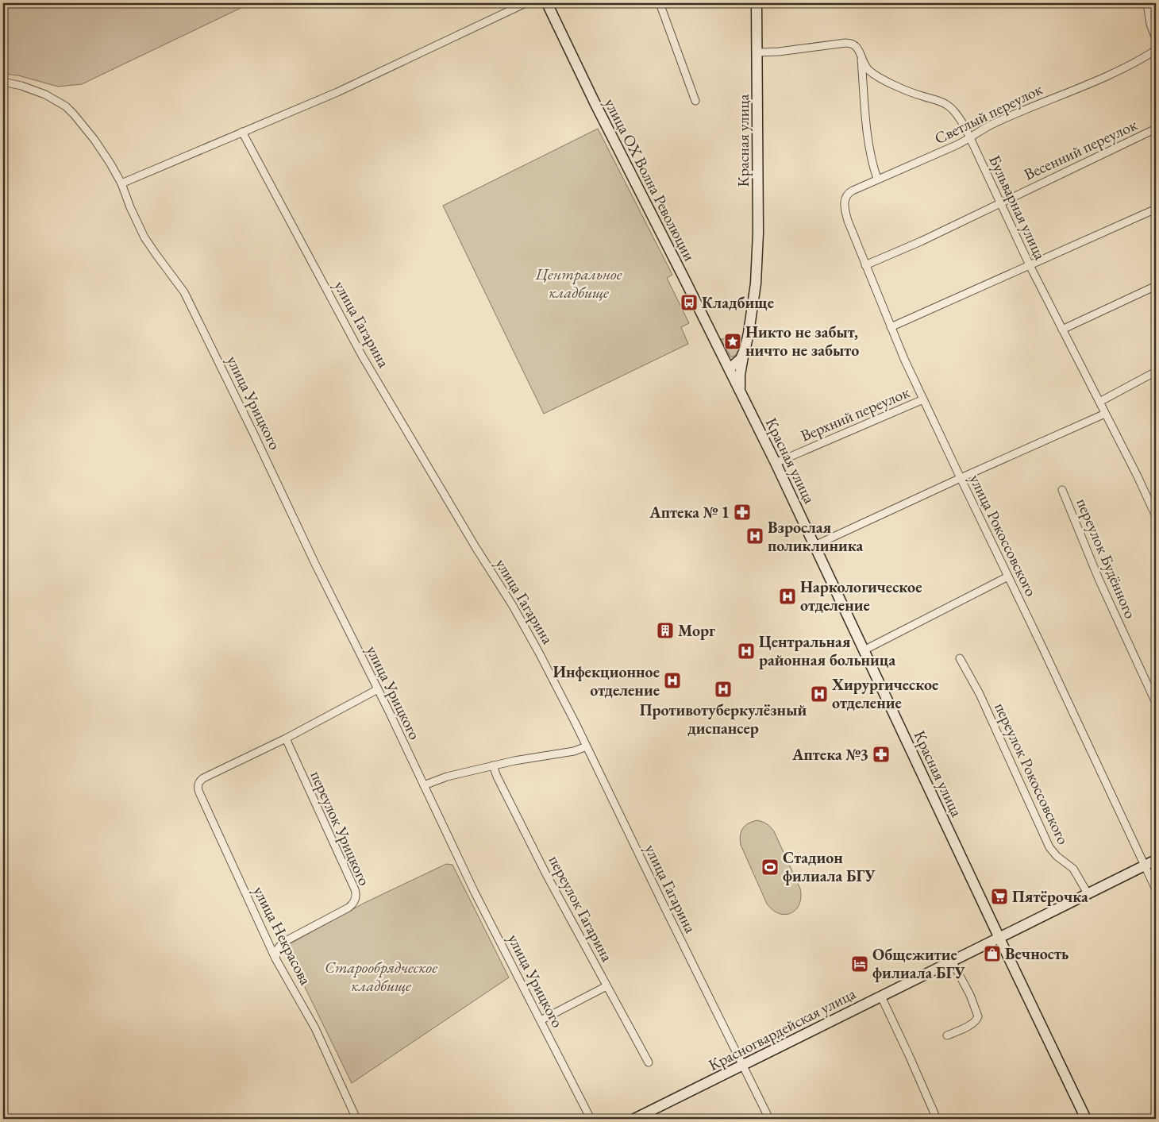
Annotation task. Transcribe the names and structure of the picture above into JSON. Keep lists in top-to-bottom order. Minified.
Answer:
{"streets":{"main road":["Красная улица","улица ОХ Волна Революции","Красногвардейская улица"],"street":["Светлый переулок","Весенний переулок","Бульварная улица","улица Гагарина","улица Урицкого","Верхний переулок","улица Рокоссовского","переулок Будённого","переулок Рокоссовского","переулок Урицкого","переулок Гагарина","улица Некрасова"]},"crossings":[["Светлый переулок","Бульварная улица"],["Светлый переулок","улица Рокоссовского"],["Красная улица","улица ОХ Волна Революции"],["Красная улица","Бульварная улица"],["Красная улица","Верхний переулок"],["Красная улица","Красногвардейская улица"],["Весенний переулок","Бульварная улица"],["Весенний переулок","улица Рокоссовского"],["улица Гагарина","Красногвардейская улица"],["Верхний переулок","улица Рокоссовского"],["улица Рокоссовского","Красногвардейская улица"],["переулок Рокоссовского","Красногвардейская улица"],["переулок Урицкого","улица Некрасова"]],"parks":["Центральное кладбище","Старообрядческое кладбище"],"places":{"bus stop":["Кладбище"],"place":["Никто не забыт, ничто не забыто"],"pharmacy":["Аптека № 1","Аптека №3"],"hospital":["Взрослая поликлиника","Наркологическое отделение","Центральная районная больница","Инфекционное отделение","Противотуберкулёзный диспансер","Хирургическое отделение"],"building":["Морг"],"sports":["Стадион филиала БГУ"],"supermarket":["Пятёрочка"],"shop":["Вечность"],"hotel":["Общежитие филиала БГУ"]}}
